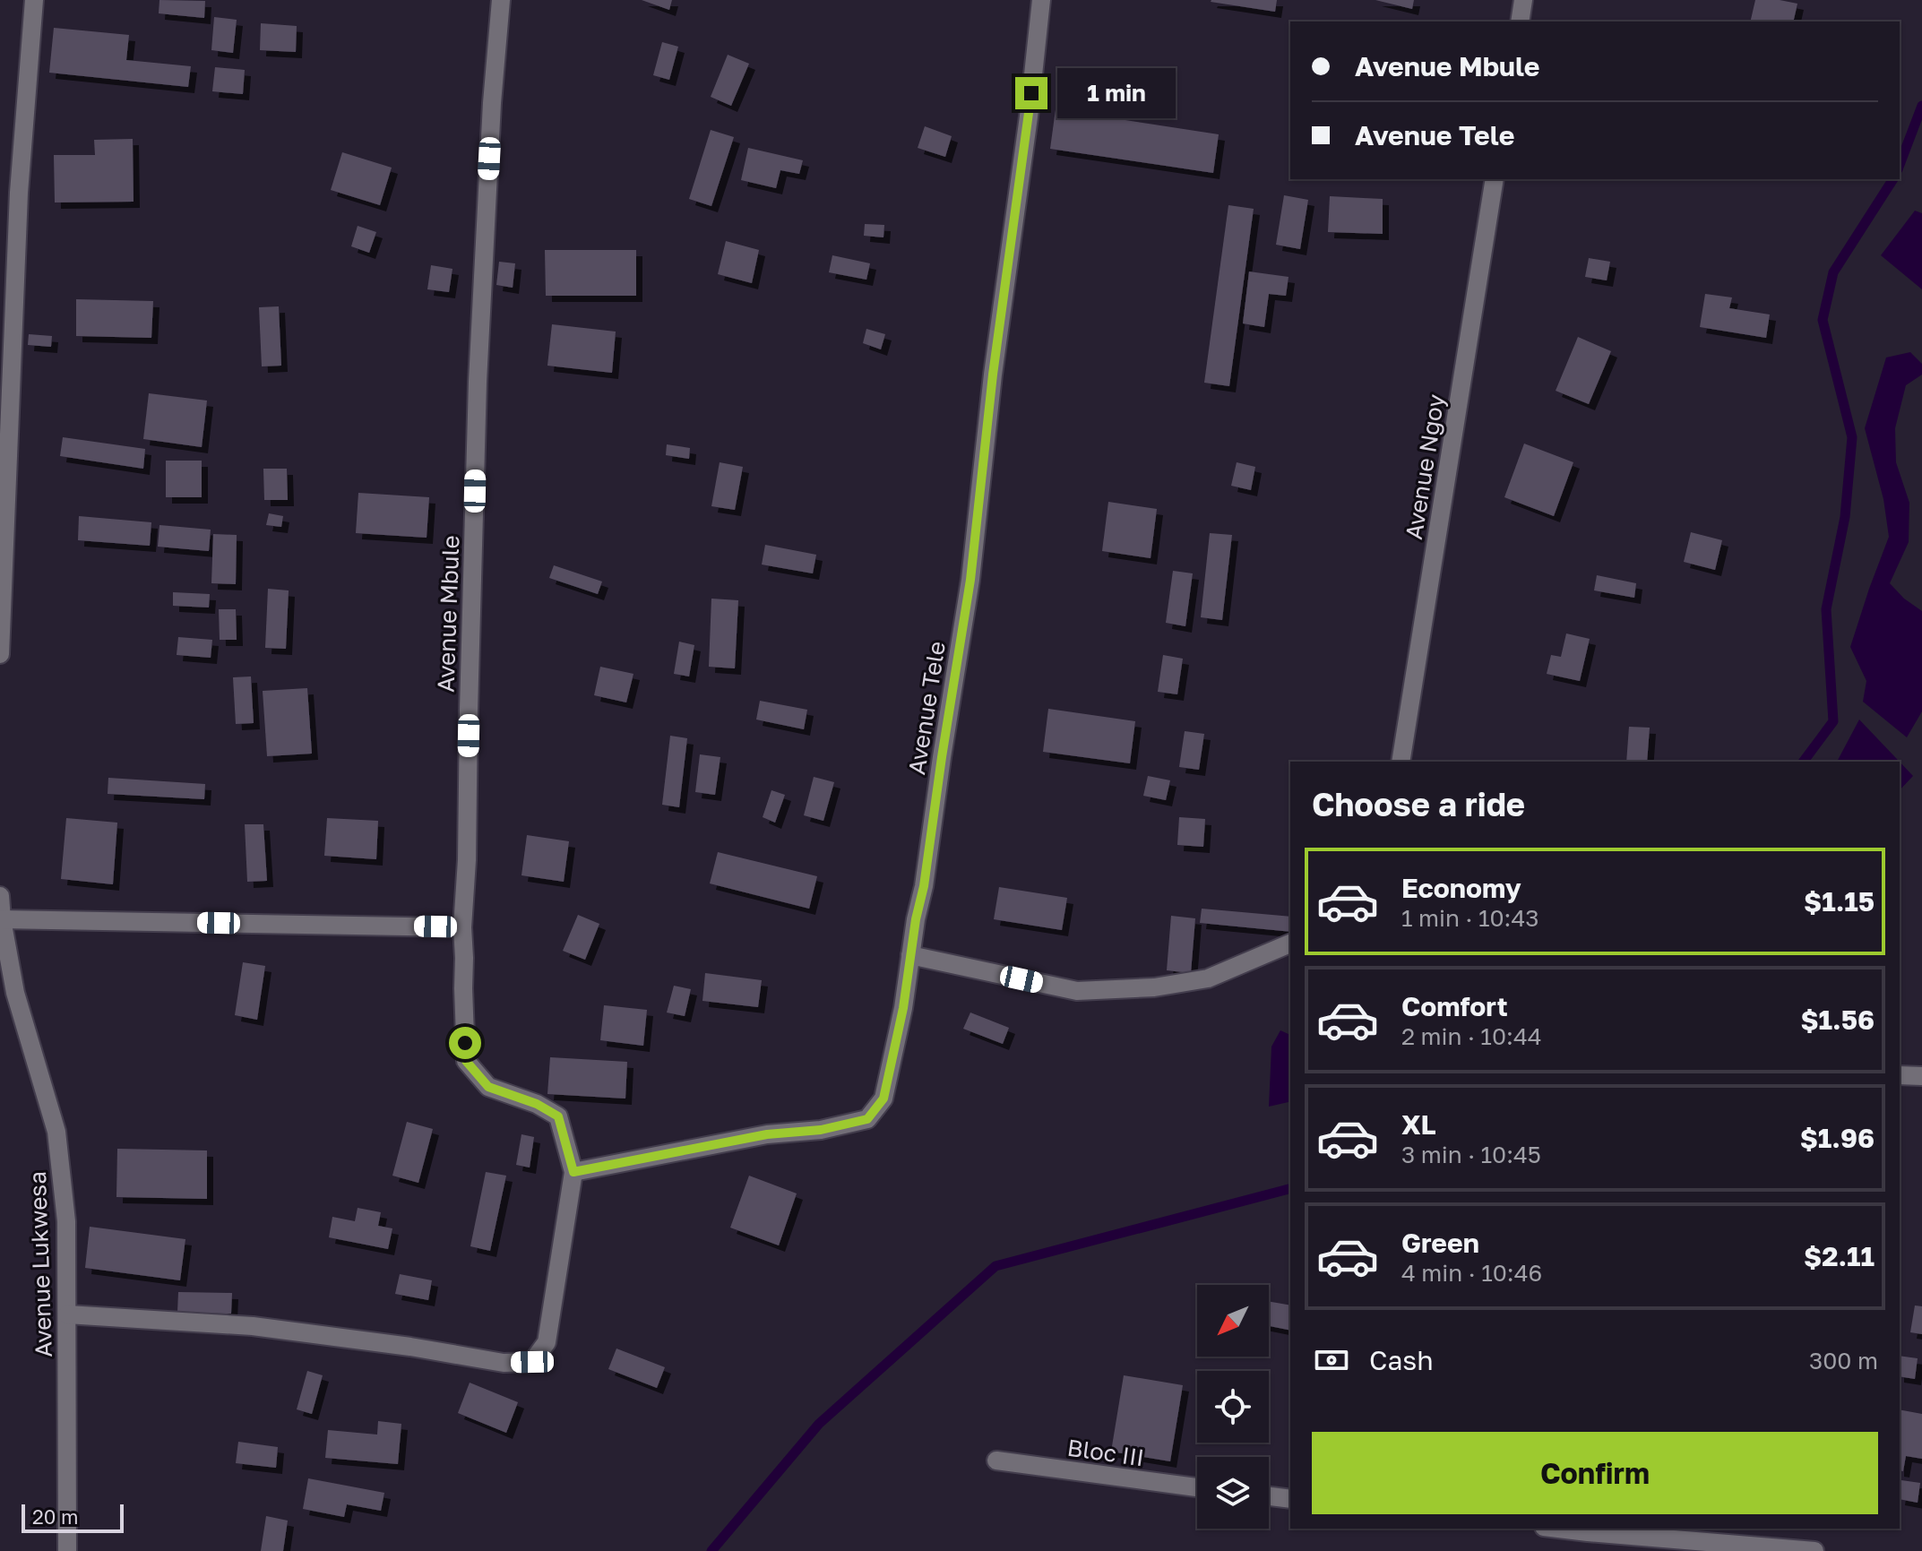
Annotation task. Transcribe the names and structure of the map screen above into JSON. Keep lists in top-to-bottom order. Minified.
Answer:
{"streets":{"street":["Avenue Ngoy","Avenue Mbule","Avenue Tele","Avenue Lukwesa","Bloc III"]},"crossings":[["Avenue Mbule","Avenue Tele"],["Avenue Mbule","Avenue Lukwesa"]],"scale_bar":"20 m","north":"bottom left","page":{"banner":["Avenue Mbule","Avenue Tele"],"bubble":"1 min","heading":"Choose a ride","list":[{"name":"Economy","note":"1 min · 10:43","value":"$1.15"},{"name":"Comfort","note":"2 min · 10:44","value":"$1.56"},{"name":"XL","note":"3 min · 10:45","value":"$1.96"},{"name":"Green","note":"4 min · 10:46","value":"$2.11"}],"pay":["Cash","300 m"],"buttons":"Confirm","scale":"20 m"}}
